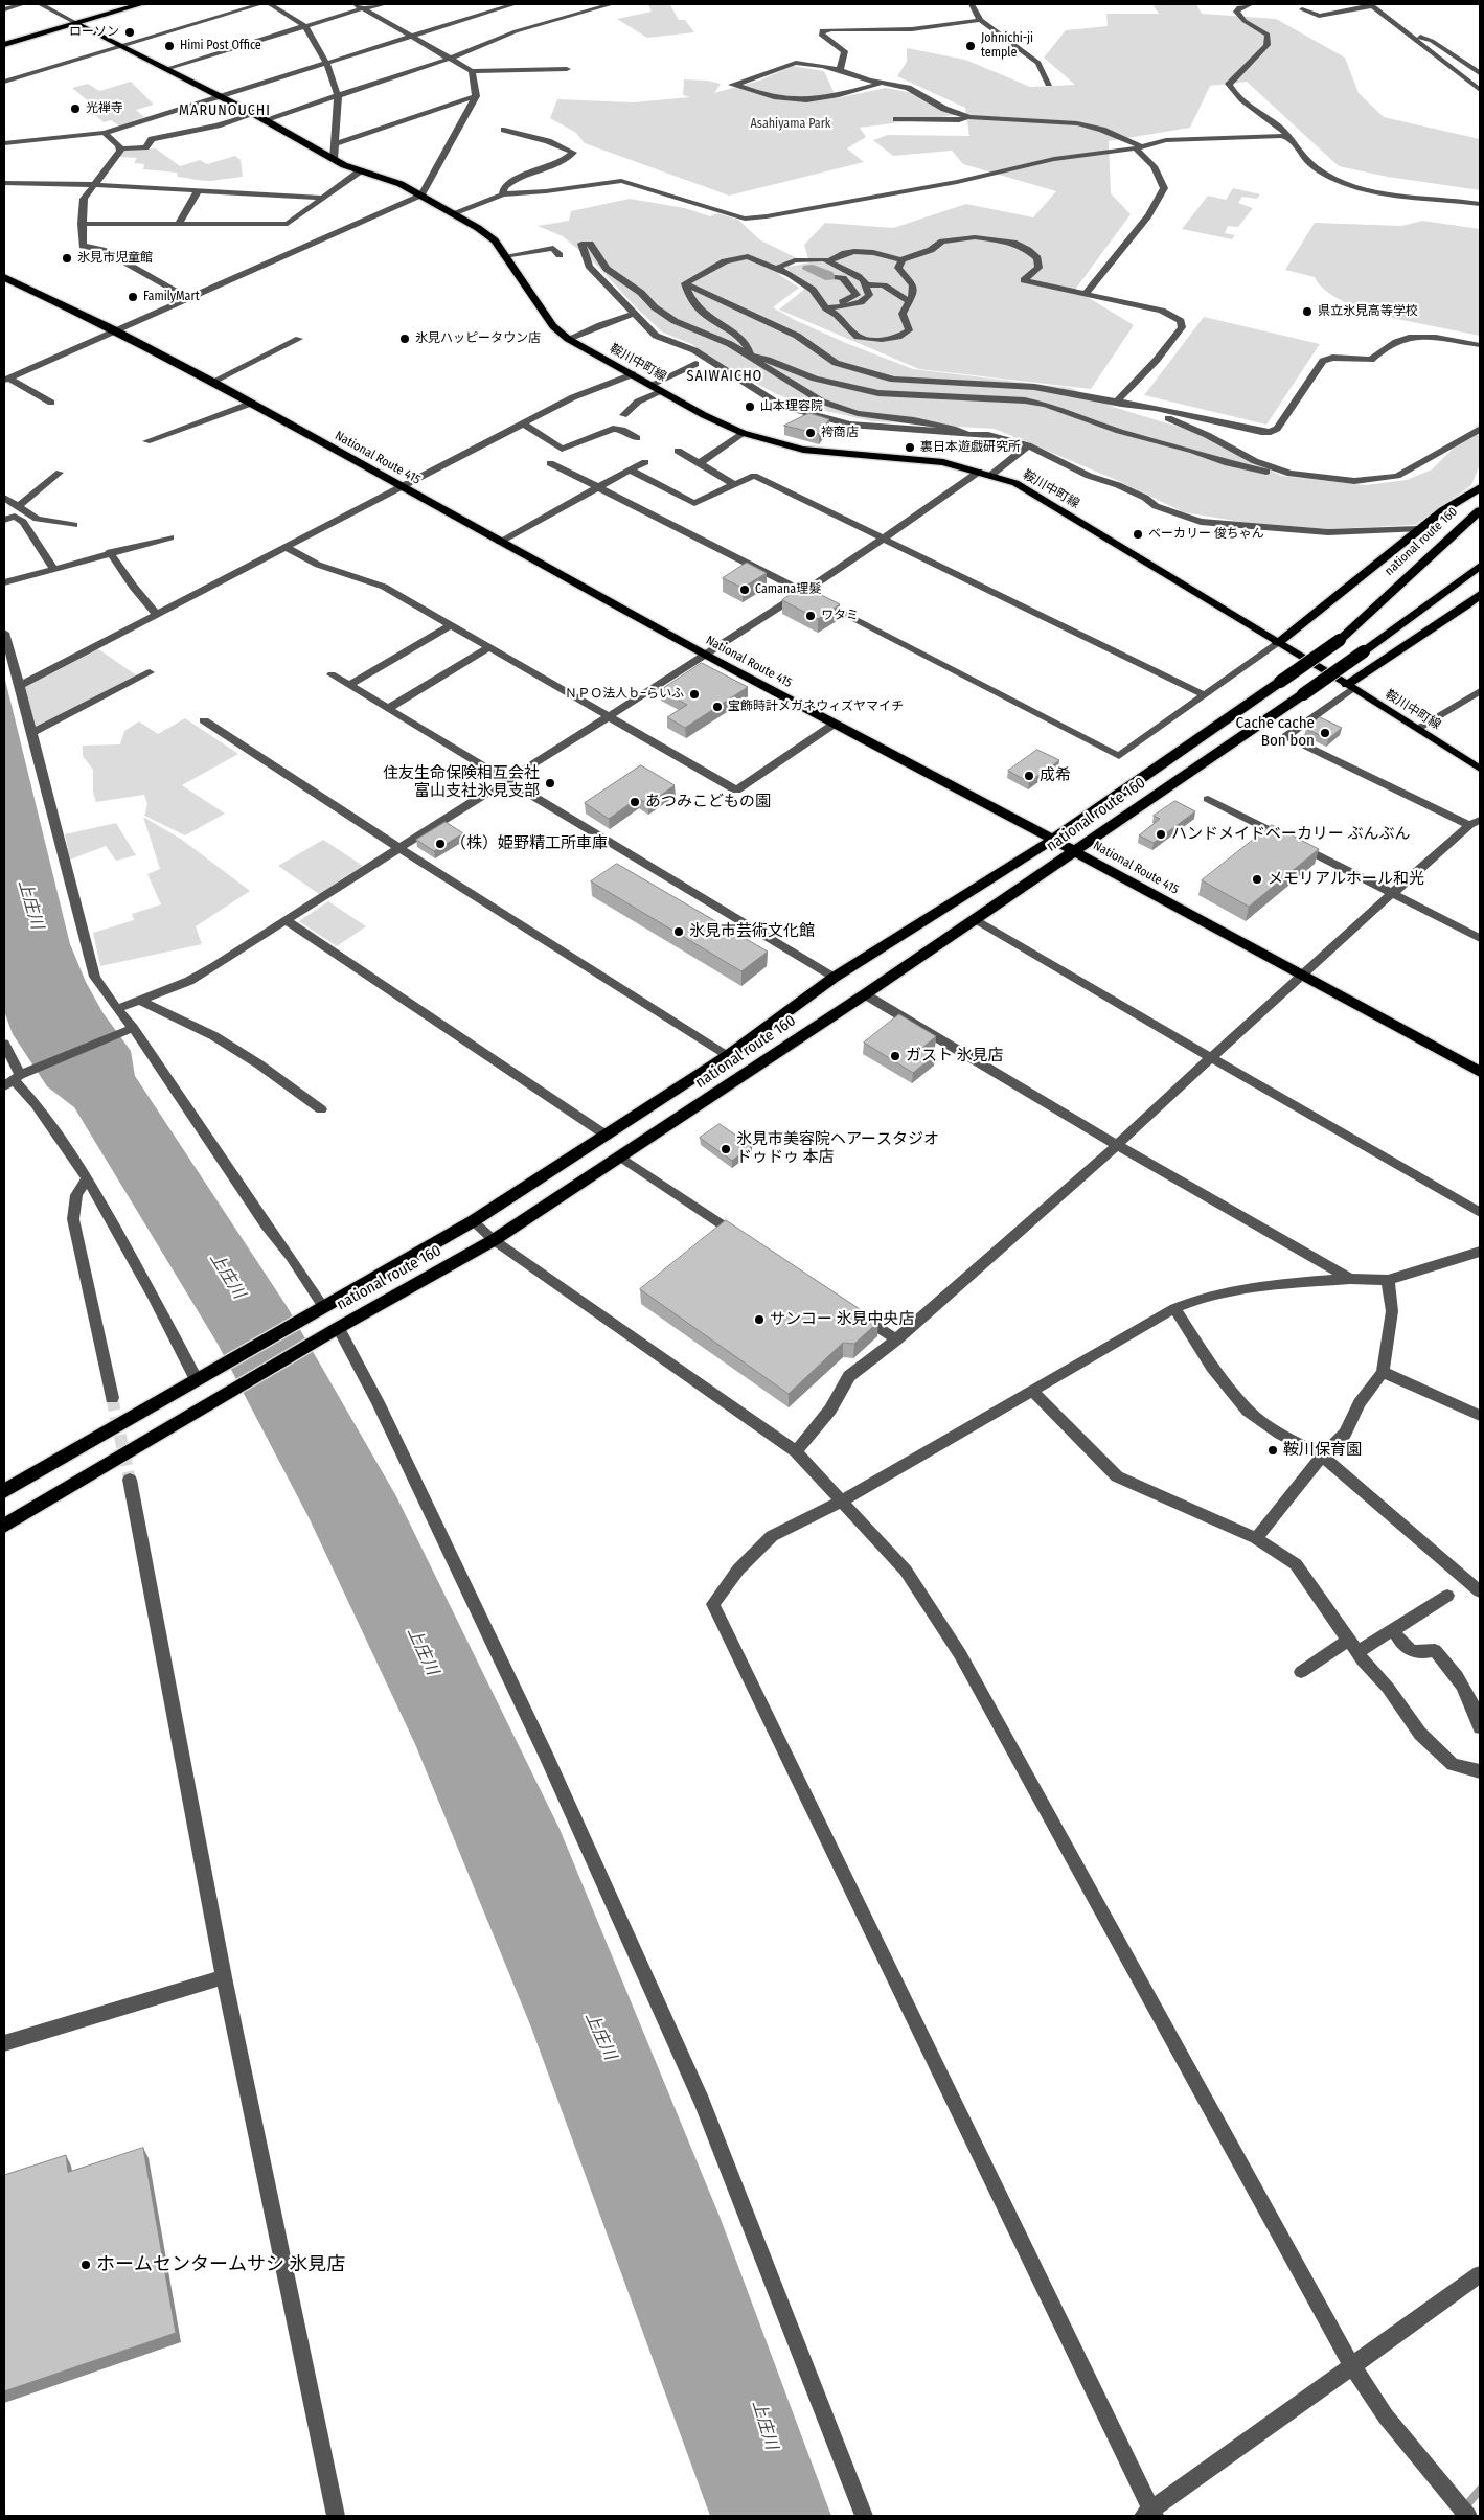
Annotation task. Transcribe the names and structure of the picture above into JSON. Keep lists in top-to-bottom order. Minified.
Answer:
{"streets":{"highway":["National Route 415","national route 160"],"main road":["鞍川中町線"]},"crossings":[["National Route 415","national route 160"]],"districts":["MARUNOUCHI","SAIWAICHO"],"water":["上庄川"],"parks":["Asahiyama Park"],"places":["ローソン","Himi Post Office","Johnichi-ji temple","光禅寺","氷見市児童館","FamilyMart","県立氷見高等学校","氷見ハッピータウン店","山本理容院","袴商店","裏日本遊戯研究所","ベーカリー 俊ちゃん","Camana理髮","ワタミ","ＮＰＯ法人ｂ―らいふ","宝飾時計メガネウィズヤマイチ","Cache cache Bon bon","成希","住友生命保険相互会社 富山支社氷見支部","あつみこどもの園","ハンドメイドベーカリー ぶんぶん","（株）姫野精工所車庫","メモリアルホール和光","氷見市芸術文化館","ガスト 氷見店","氷見市美容院ヘアースタジオ ドゥドゥ 本店","サンコー 氷見中央店","鞍川保育園","ホームセンタームサシ 氷見店"]}
